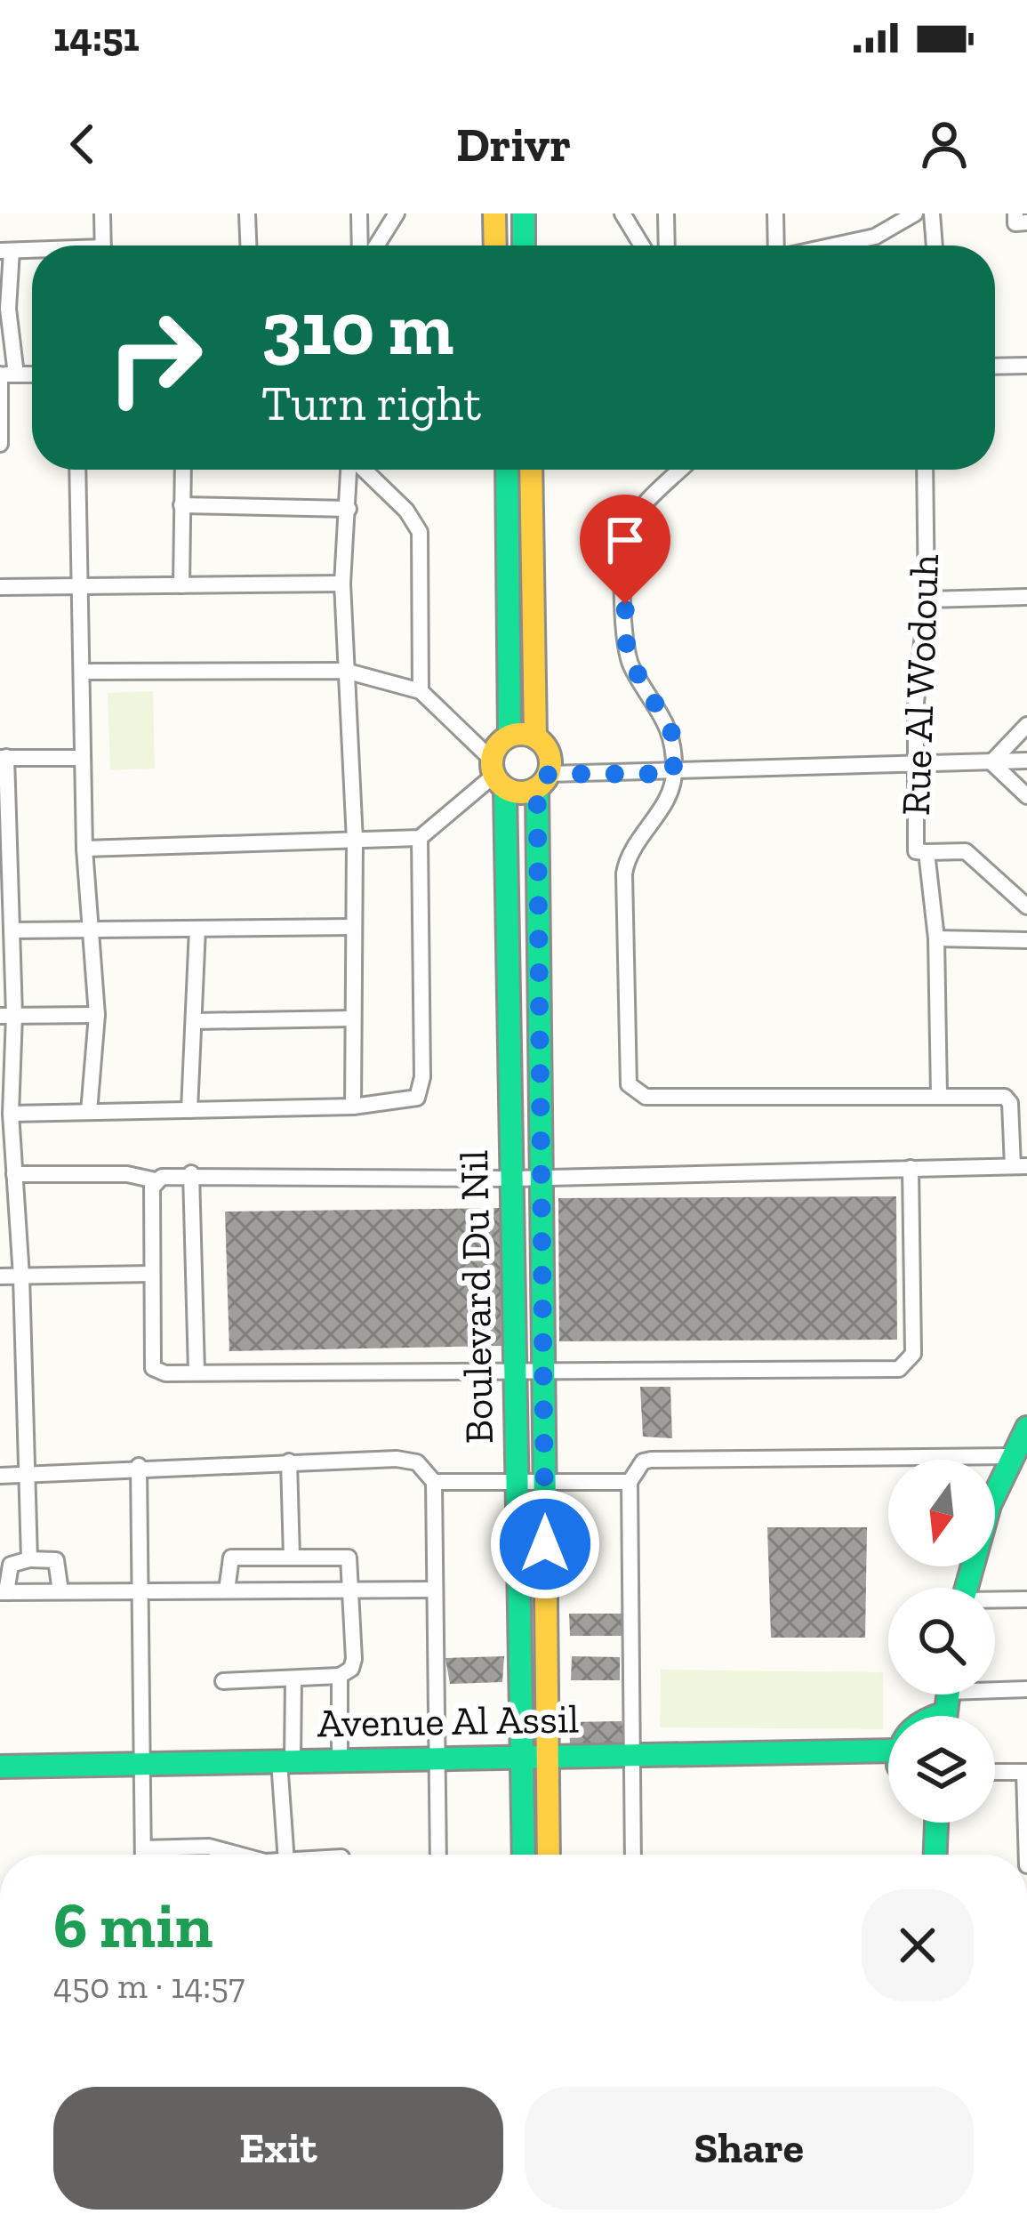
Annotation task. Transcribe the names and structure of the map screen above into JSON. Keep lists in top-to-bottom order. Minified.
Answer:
{"streets":{"street":["Rue Al Wodouh","Boulevard Du Nil","Avenue Al Assil"]},"crossings":[["Boulevard Du Nil","Avenue Al Assil"]],"north":"bottom","page":{"status":"14:51","header":"Drivr","turn":["310 m","Turn right"],"heading":["6 min","450 m · 14:57"],"buttons":["Exit","Share"]}}
